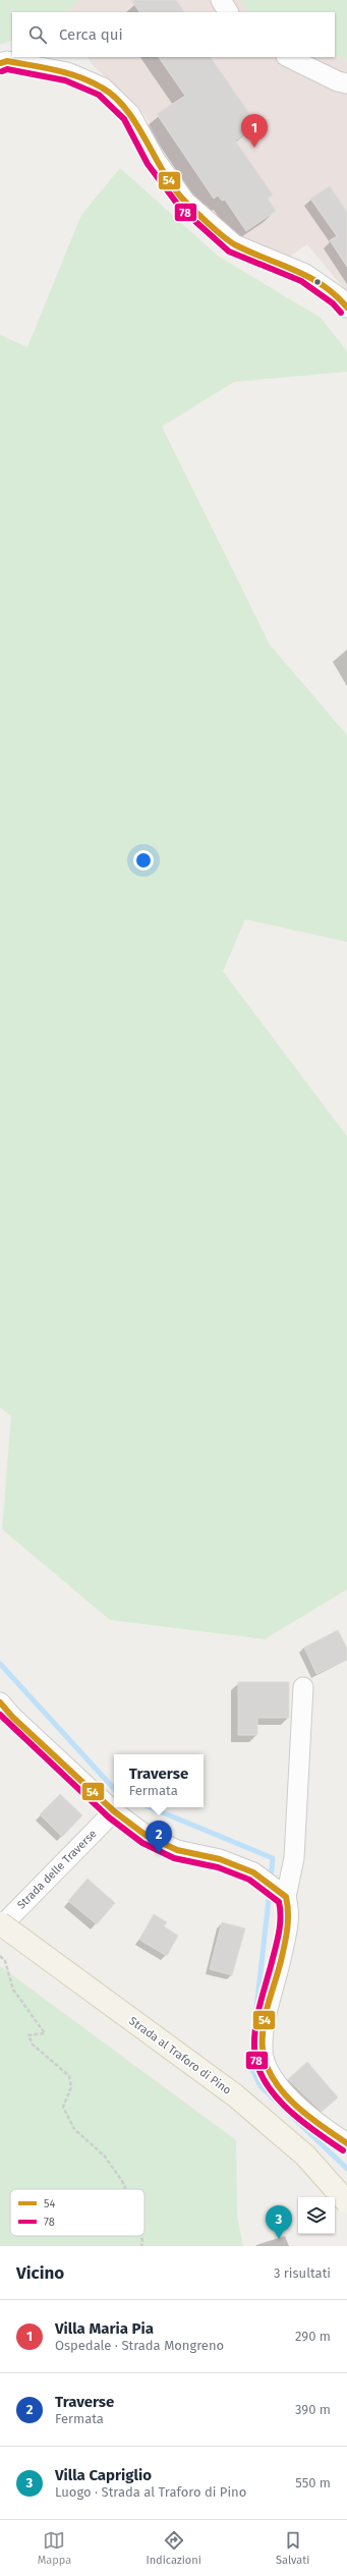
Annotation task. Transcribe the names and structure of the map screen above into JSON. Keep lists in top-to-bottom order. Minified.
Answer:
{"streets":{"main road":["Strada al Traforo di Pino"],"street":["Strada delle Traverse"]},"lines":["transit line 54","transit line 78"],"legend":["54","78"],"page":{"search":"Cerca qui","pins":["1","2","3"],"popup":["Traverse","Fermata"],"heading":["Vicino","3 risultati"],"list":[{"mark":"1","name":"Villa Maria Pia","note":"Ospedale · Strada Mongreno","value":"290 m"},{"mark":"2","name":"Traverse","note":"Fermata","value":"390 m"},{"mark":"3","name":"Villa Capriglio","note":"Luogo · Strada al Traforo di Pino","value":"550 m"}],"nav":["Mappa","Indicazioni","Salvati"]}}
